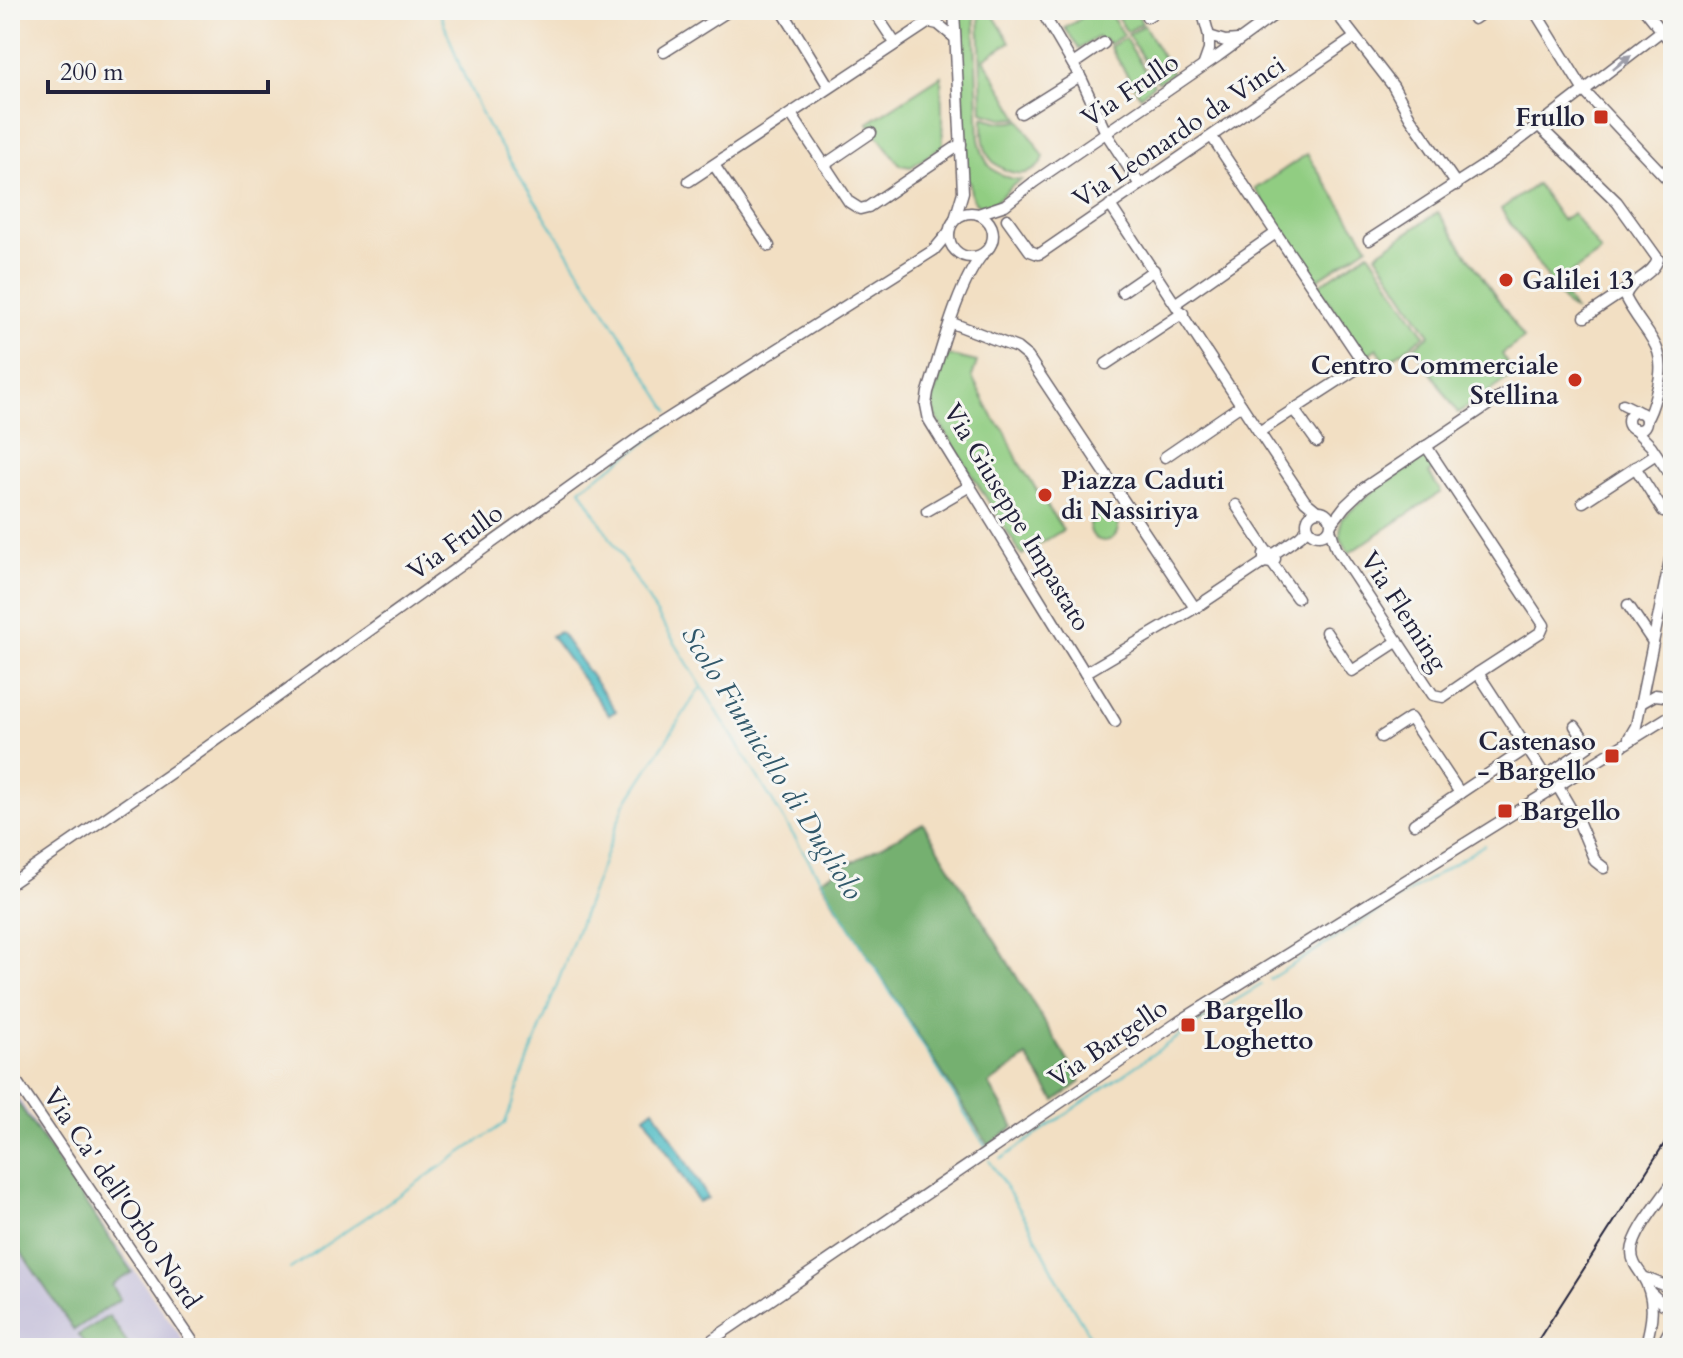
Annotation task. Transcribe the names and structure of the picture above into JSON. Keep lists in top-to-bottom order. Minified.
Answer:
{"streets":{"street":["Via Frullo","Via Leonardo da Vinci","Via Giuseppe Impastato","Via Fleming","Via Bargello","Via Ca' dell'Orbo Nord"]},"crossings":[["Via Frullo","Via Giuseppe Impastato"],["Via Giuseppe Impastato","Via Fleming"]],"water":["Scolo Fiumicello di Dugliolo"],"places":{"transit":["Frullo","Castenaso - Bargello","Bargello","Bargello Loghetto"],"other":["Galilei 13","Centro Commerciale Stellina","Piazza Caduti di Nassiriya"]},"scale_bar":"200 m"}
